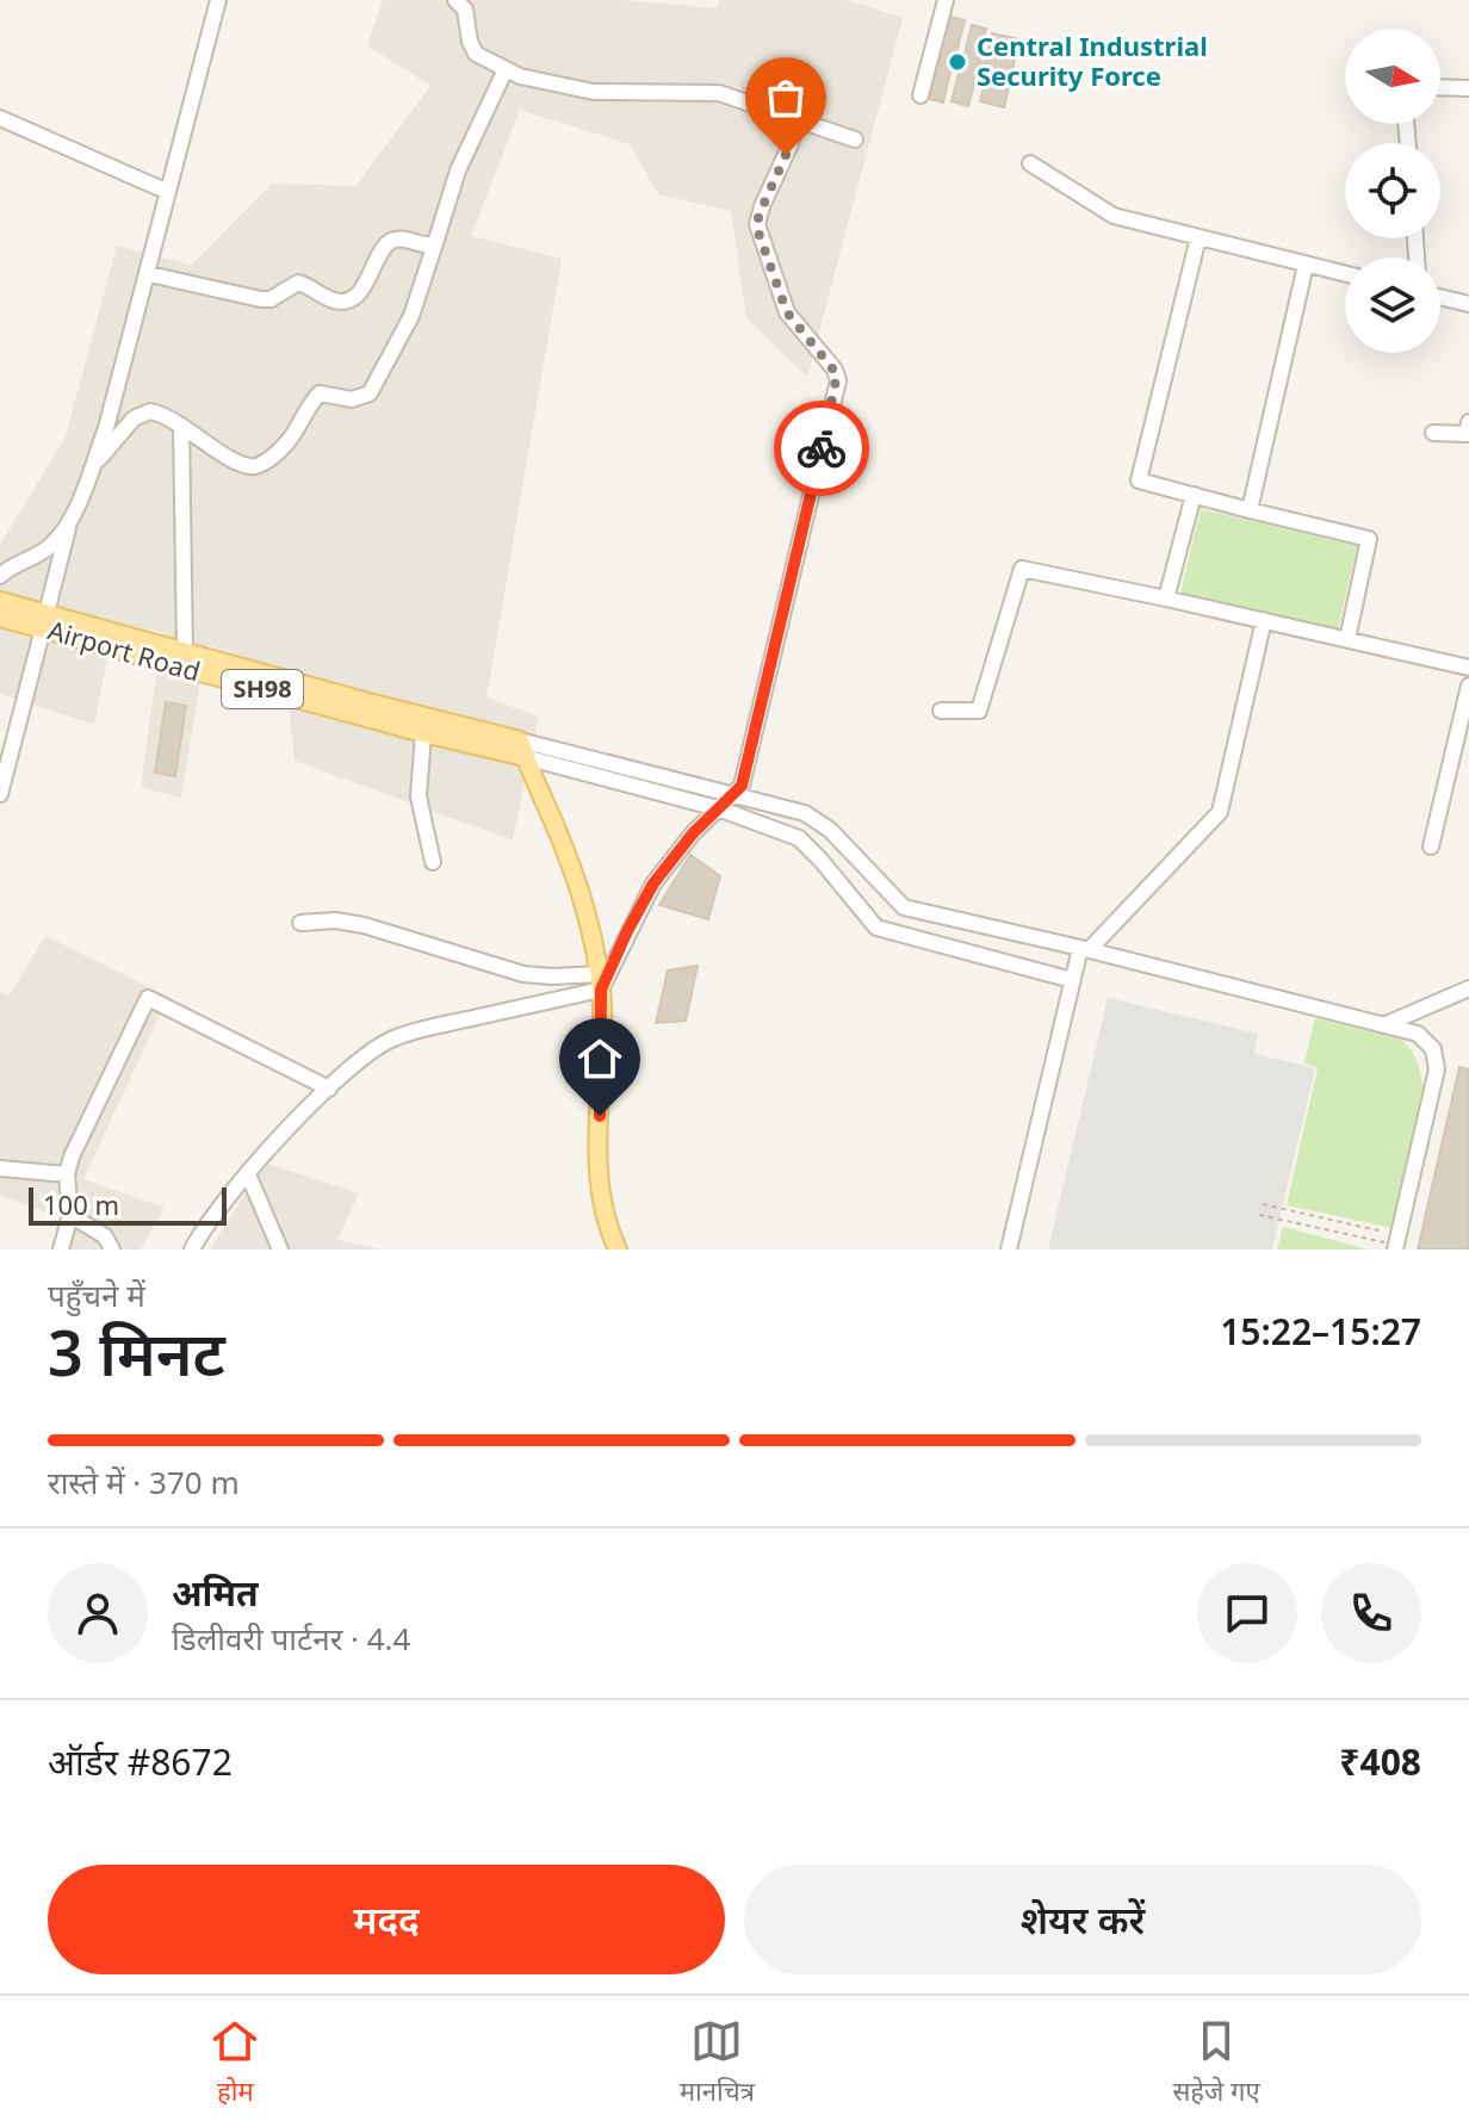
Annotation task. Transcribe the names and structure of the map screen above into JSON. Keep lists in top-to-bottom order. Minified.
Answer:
{"streets":{"main road":["Airport Road","SH98"]},"crossings":[["Airport Road","SH98"]],"places":["Central Industrial Security Force"],"scale_bar":"100 m","north":"right","page":{"scale":"100 m","heading":["3 मिनट","पहुँचने में","15:22–15:27"],"panel":["अमित","डिलीवरी पार्टनर · 4.4","ऑर्डर #8672","₹408"],"bar":"रास्ते में · 370 m","buttons":["मदद","शेयर करें"],"tabs":["होम","मानचित्र","सहेजे गए"]}}
